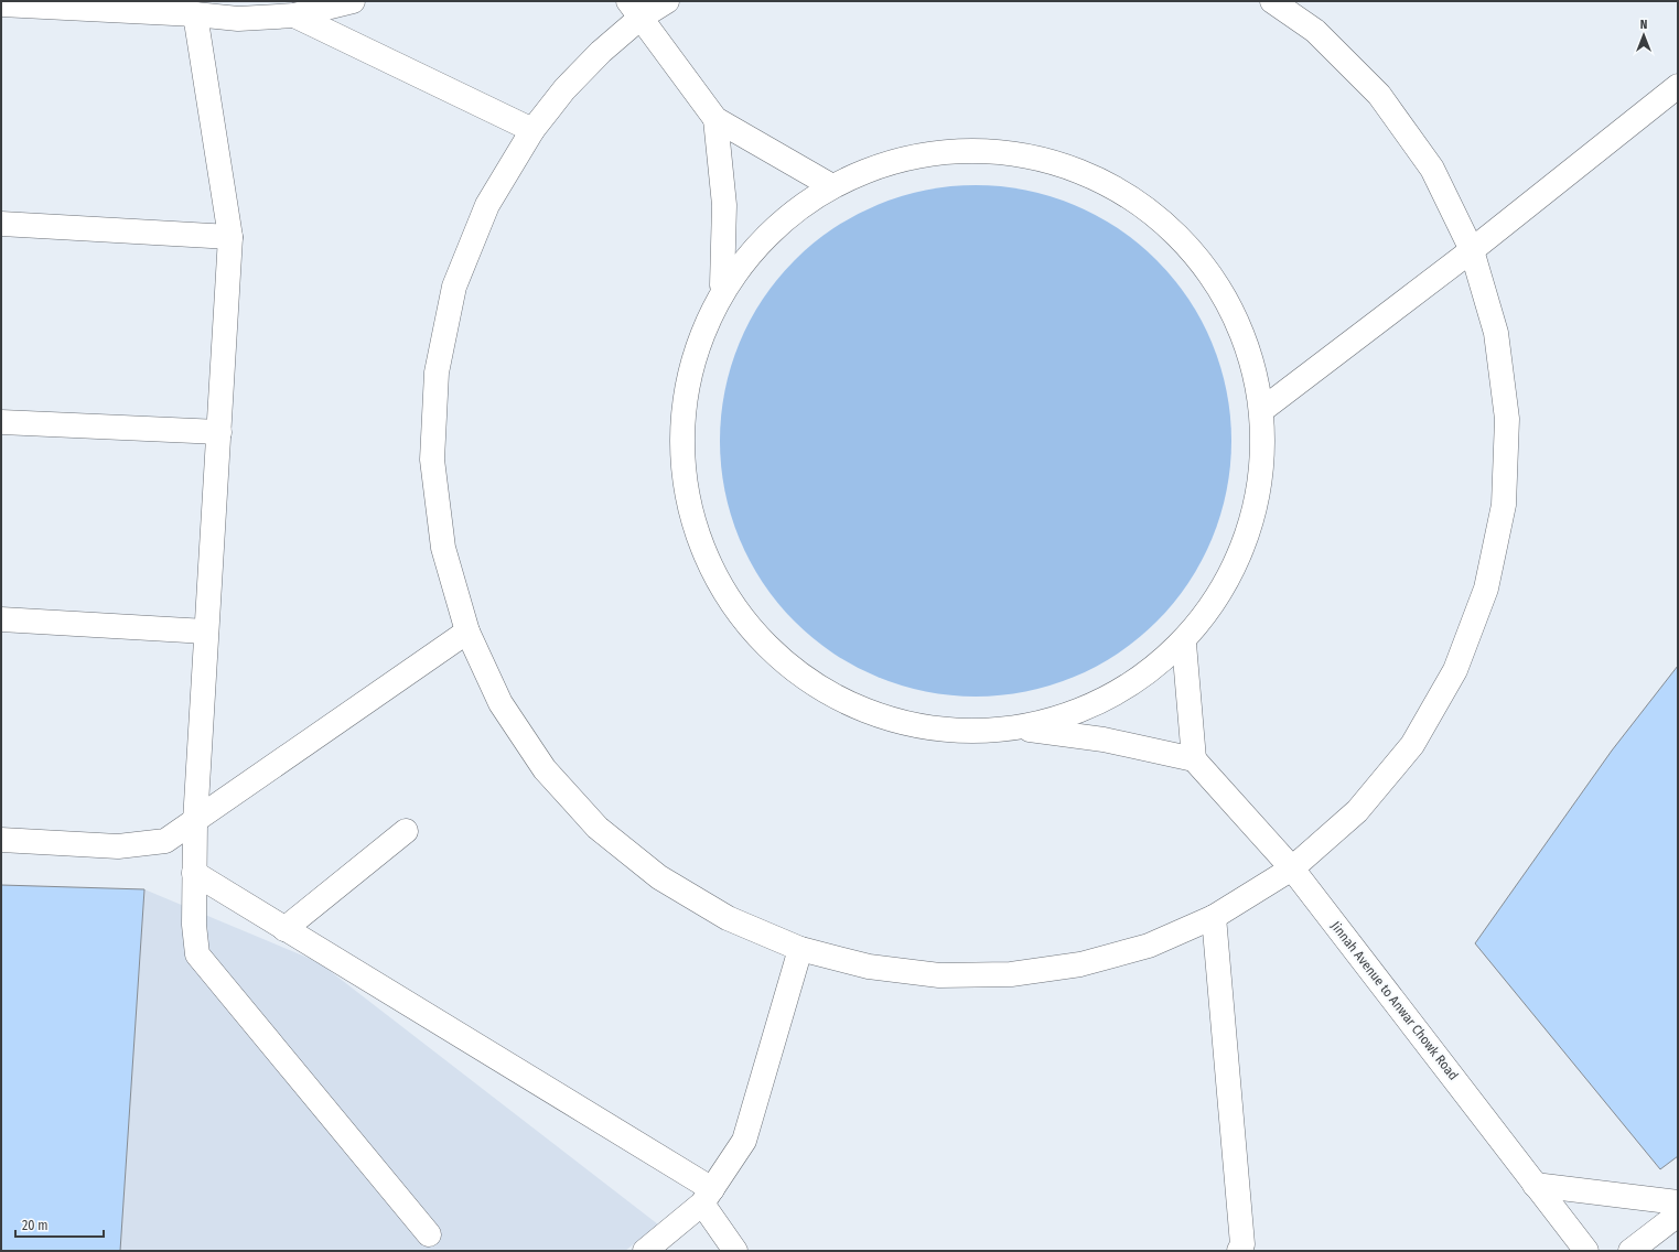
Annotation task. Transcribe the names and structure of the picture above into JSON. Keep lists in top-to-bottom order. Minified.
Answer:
{"streets":{"street":["Jinnah Avenue to Anwar Chowk Road"]},"scale_bar":"20 m","north":"top"}
